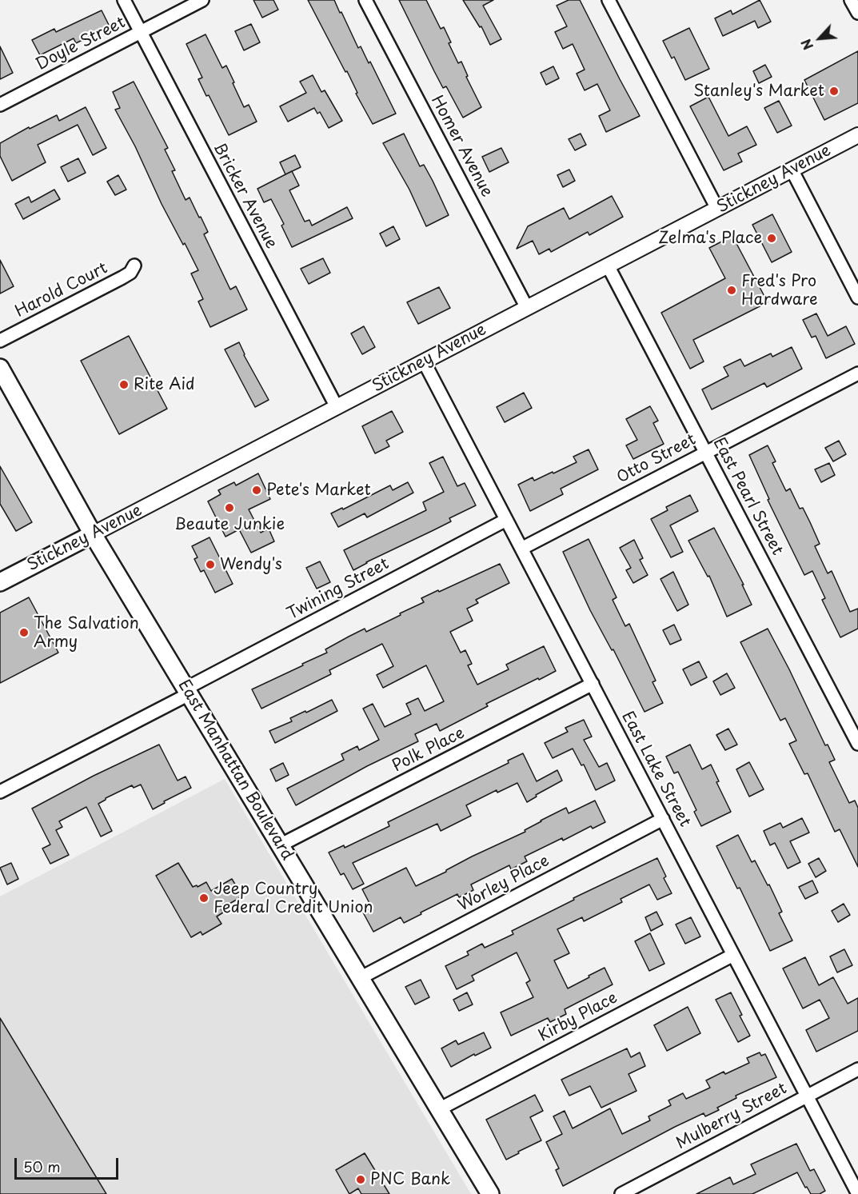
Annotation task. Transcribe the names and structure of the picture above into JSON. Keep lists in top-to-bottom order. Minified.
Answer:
{"streets":{"main road":["Stickney Avenue","East Manhattan Boulevard"],"street":["Doyle Street","Homer Avenue","Bricker Avenue","Harold Court","Otto Street","East Pearl Street","Twining Street","Polk Place","East Lake Street","Worley Place","Kirby Place","Mulberry Street"]},"crossings":[["Doyle Street","Bricker Avenue"],["Homer Avenue","Stickney Avenue"],["Stickney Avenue","Bricker Avenue"],["Stickney Avenue","East Pearl Street"],["Stickney Avenue","East Lake Street"],["Stickney Avenue","East Manhattan Boulevard"],["Otto Street","East Pearl Street"],["Otto Street","East Lake Street"],["Twining Street","East Lake Street"],["Twining Street","East Manhattan Boulevard"],["Polk Place","East Lake Street"],["Polk Place","East Manhattan Boulevard"],["East Lake Street","Worley Place"],["East Lake Street","Kirby Place"],["East Lake Street","Mulberry Street"],["East Manhattan Boulevard","Worley Place"],["East Manhattan Boulevard","Kirby Place"]],"places":["Stanley's Market","Zelma's Place","Fred's Pro Hardware","Rite Aid","Pete's Market","Beaute Junkie","Wendy's","The Salvation Army","Jeep Country Federal Credit Union","PNC Bank"],"scale_bar":"50 m","north":"bottom left"}
